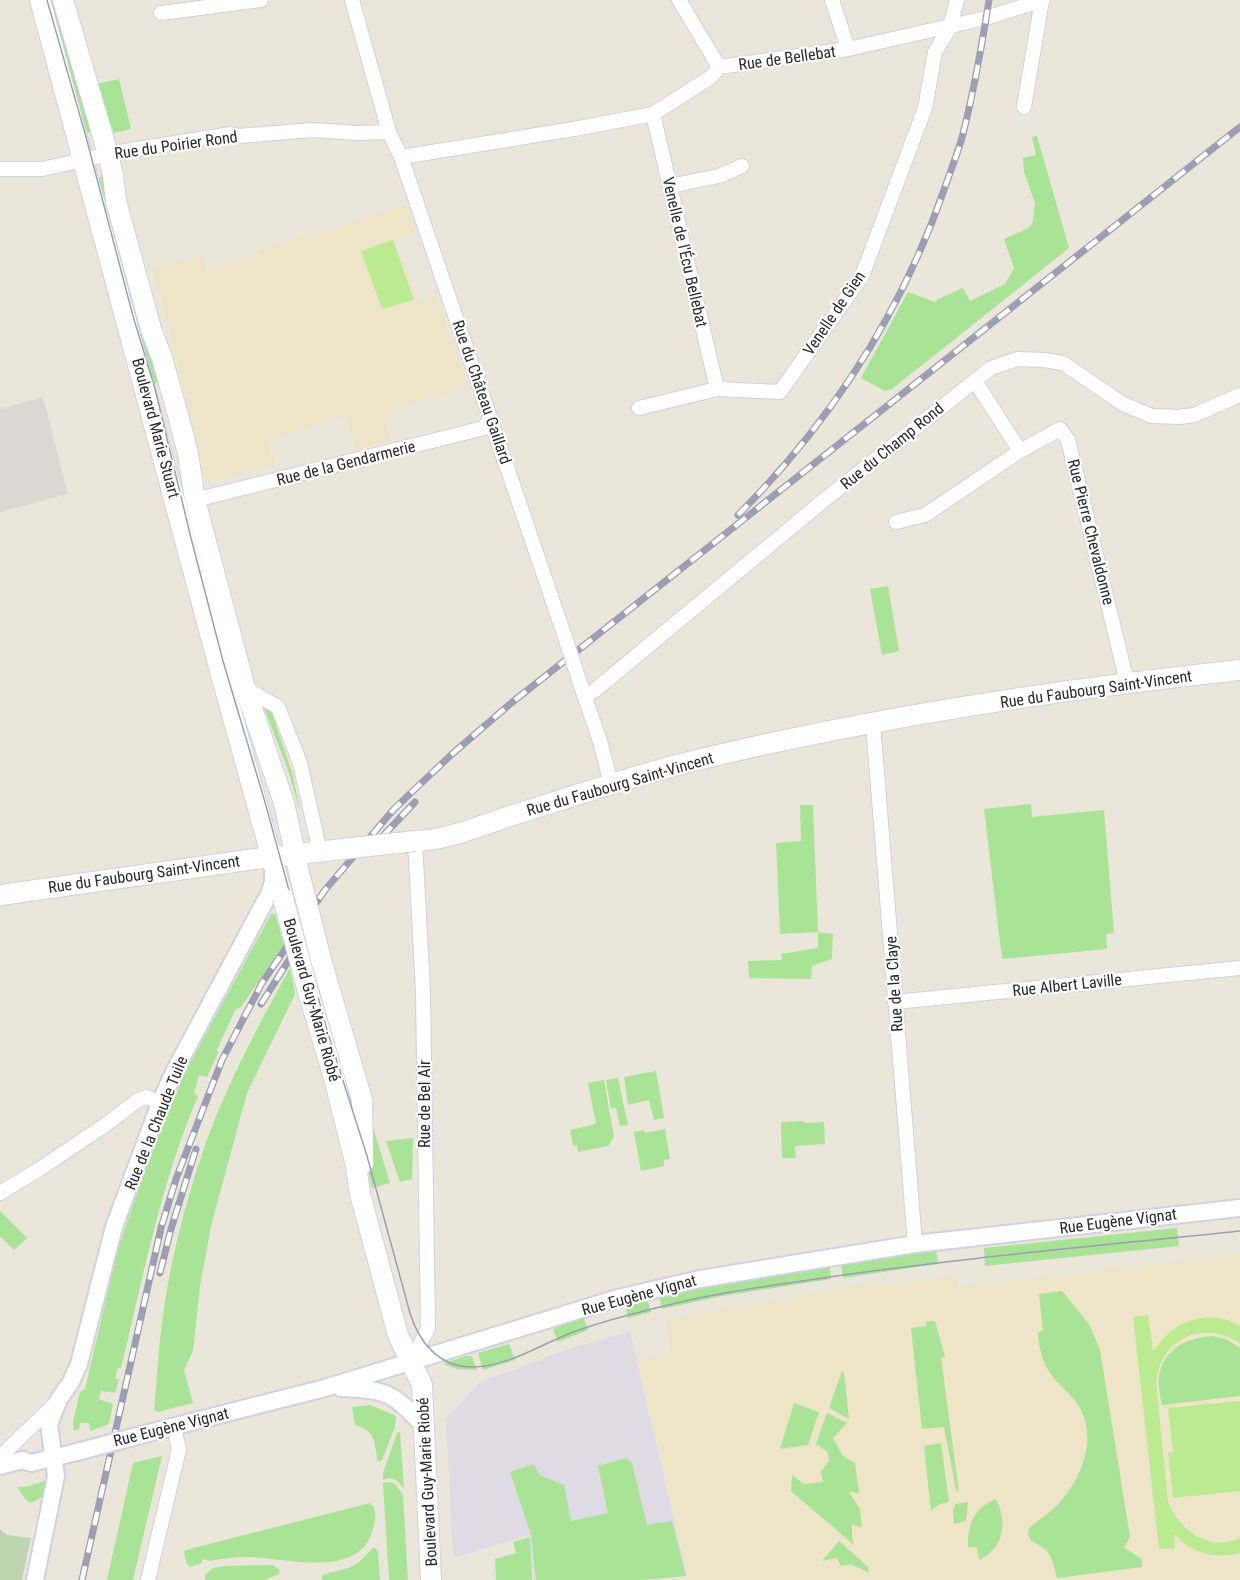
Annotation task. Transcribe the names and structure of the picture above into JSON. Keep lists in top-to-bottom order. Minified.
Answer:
{"streets":{"main road":["Boulevard Marie Stuart","Rue du Faubourg Saint-Vincent","Boulevard Guy-Marie Riobé"],"street":["Rue de Bellebat","Rue du Poirier Rond","Venelle de l'Écu Bellebat","Venelle de Gien","Rue du Château Gaillard","Rue du Champ Rond","Rue de la Gendarmerie","Rue Pierre Chevaldonne","Rue de la Claye","Rue Albert Laville","Rue de Bel Air","Rue de la Chaude Tuile","Rue Eugène Vignat"]},"crossings":[["Rue de Bellebat","Venelle de l'Écu Bellebat"],["Rue de Bellebat","Venelle de Gien"],["Rue de Bellebat","Rue du Château Gaillard"],["Rue du Poirier Rond","Rue du Château Gaillard"],["Rue du Poirier Rond","Boulevard Marie Stuart"],["Venelle de l'Écu Bellebat","Venelle de Gien"],["Rue du Château Gaillard","Rue du Champ Rond"],["Rue du Château Gaillard","Rue de la Gendarmerie"],["Rue du Château Gaillard","Rue du Faubourg Saint-Vincent"],["Boulevard Marie Stuart","Rue de la Gendarmerie"],["Boulevard Marie Stuart","Rue du Faubourg Saint-Vincent"],["Boulevard Marie Stuart","Boulevard Guy-Marie Riobé"],["Boulevard Marie Stuart","Rue de la Chaude Tuile"],["Rue Pierre Chevaldonne","Rue du Faubourg Saint-Vincent"],["Rue du Faubourg Saint-Vincent","Rue de la Claye"],["Rue du Faubourg Saint-Vincent","Boulevard Guy-Marie Riobé"],["Rue du Faubourg Saint-Vincent","Rue de Bel Air"],["Rue du Faubourg Saint-Vincent","Rue de la Chaude Tuile"],["Rue de la Claye","Rue Albert Laville"],["Rue de la Claye","Rue Eugène Vignat"],["Boulevard Guy-Marie Riobé","Rue de Bel Air"],["Boulevard Guy-Marie Riobé","Rue de la Chaude Tuile"],["Boulevard Guy-Marie Riobé","Rue Eugène Vignat"],["Rue de Bel Air","Rue Eugène Vignat"],["Rue de la Chaude Tuile","Rue Eugène Vignat"]]}
